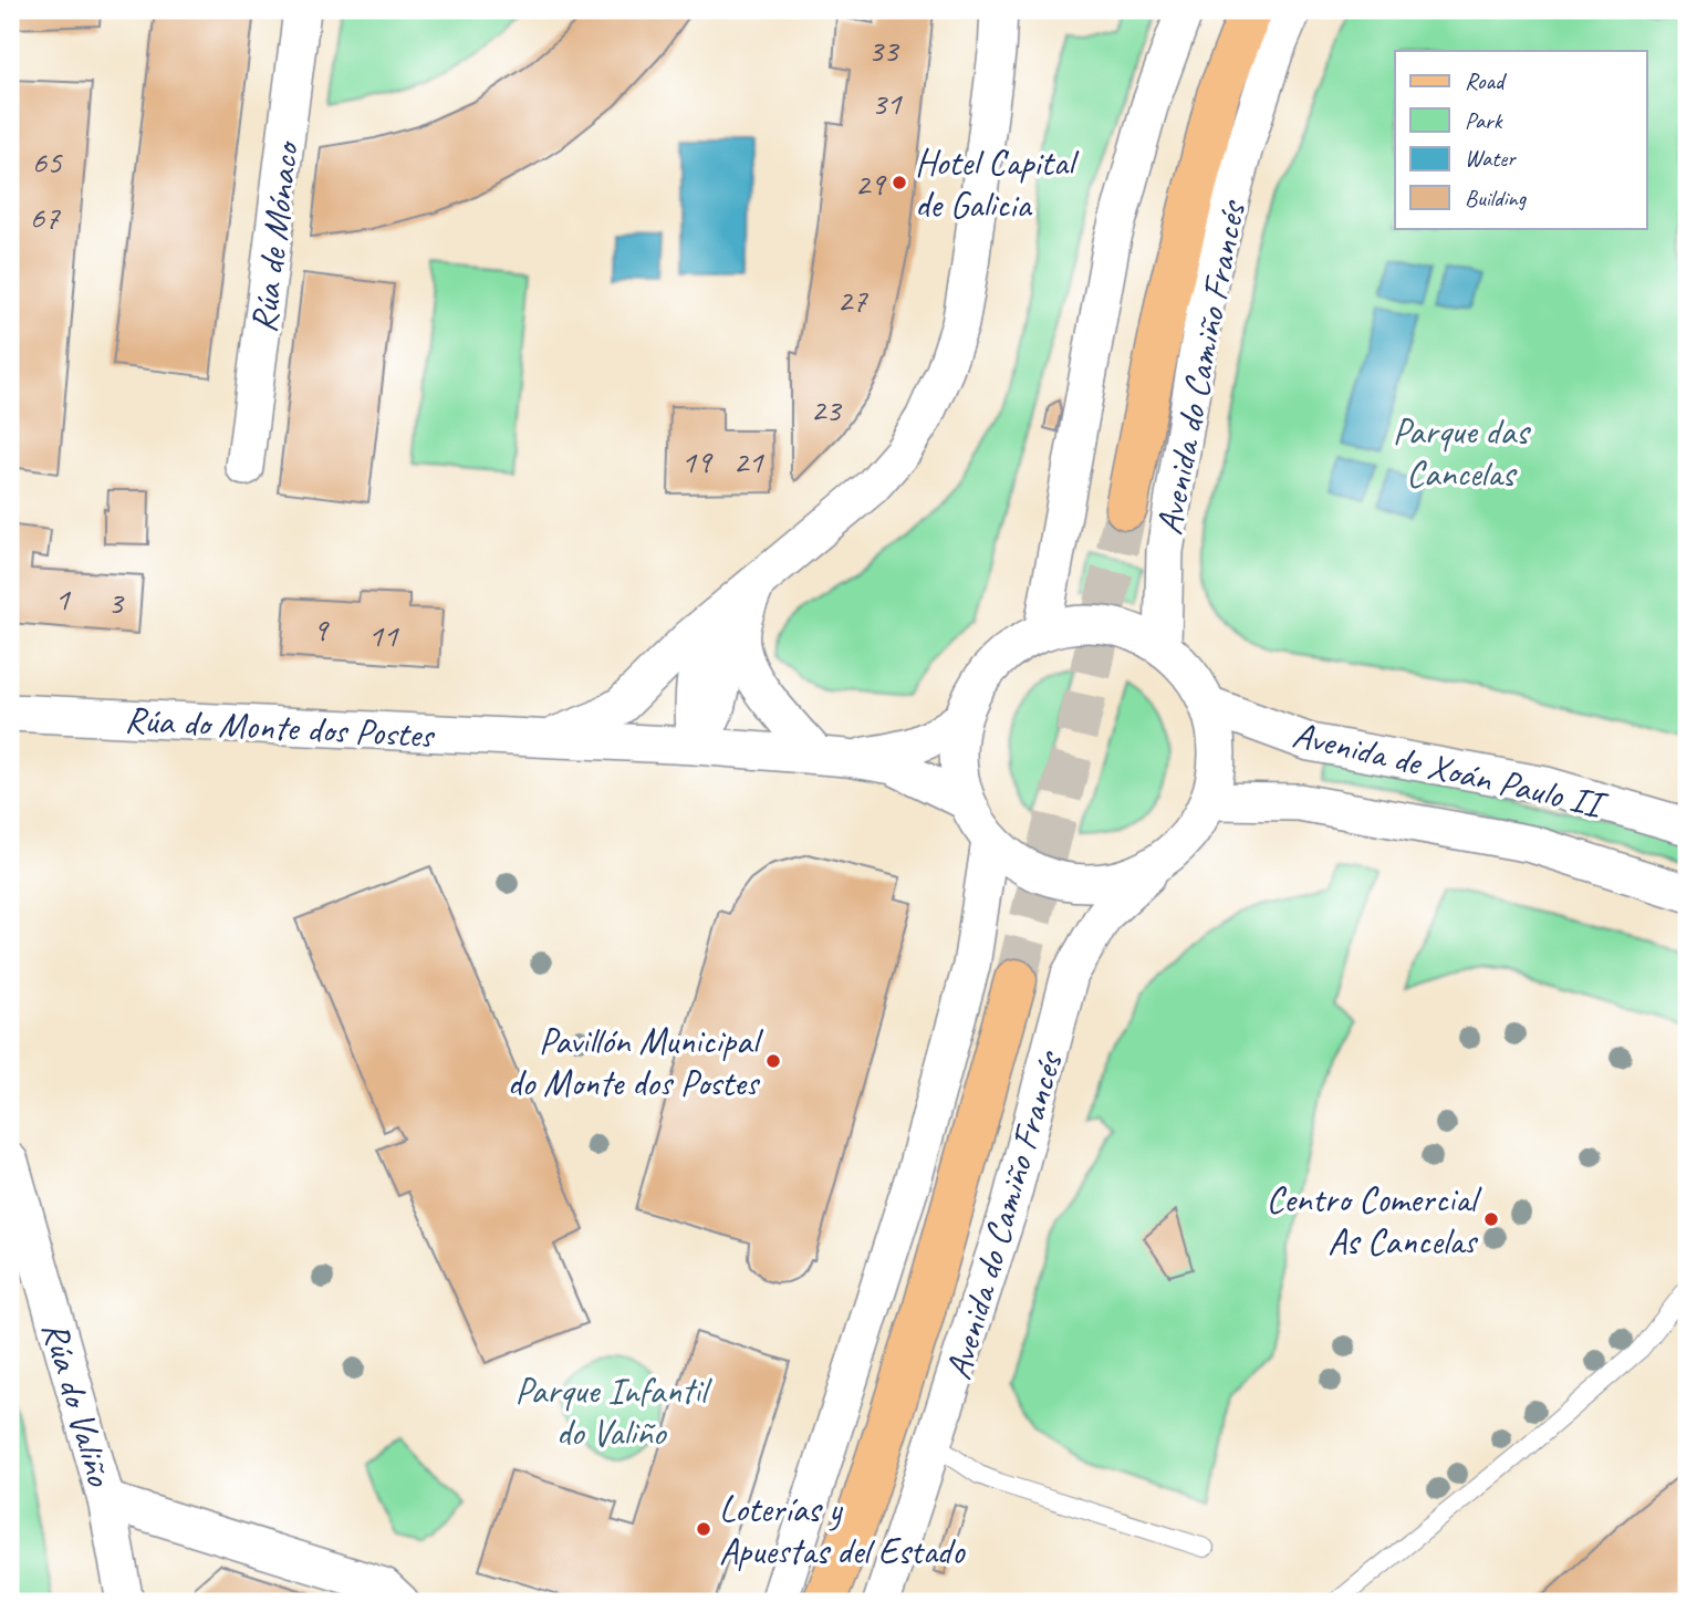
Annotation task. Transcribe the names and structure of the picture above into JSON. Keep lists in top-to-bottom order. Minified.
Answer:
{"streets":{"main road":["Avenida do Camiño Francés"],"street":["Rúa de Mónaco","Rúa do Monte dos Postes","Avenida de Xoán Paulo II","Rúa do Valiño"]},"crossings":[["Avenida do Camiño Francés","Rúa do Monte dos Postes"],["Avenida do Camiño Francés","Avenida de Xoán Paulo II"],["Rúa do Monte dos Postes","Avenida de Xoán Paulo II"]],"parks":["Parque das Cancelas","Parque Infantil do Valiño"],"places":["Hotel Capital de Galicia","Pavillón Municipal do Monte dos Postes","Centro Comercial As Cancelas","Loterías y Apuestas del Estado"],"house_numbers":["33","31","65","29","67","27","23","19","21","1","3","9","11"],"legend":["Road","Park","Water","Building"]}
